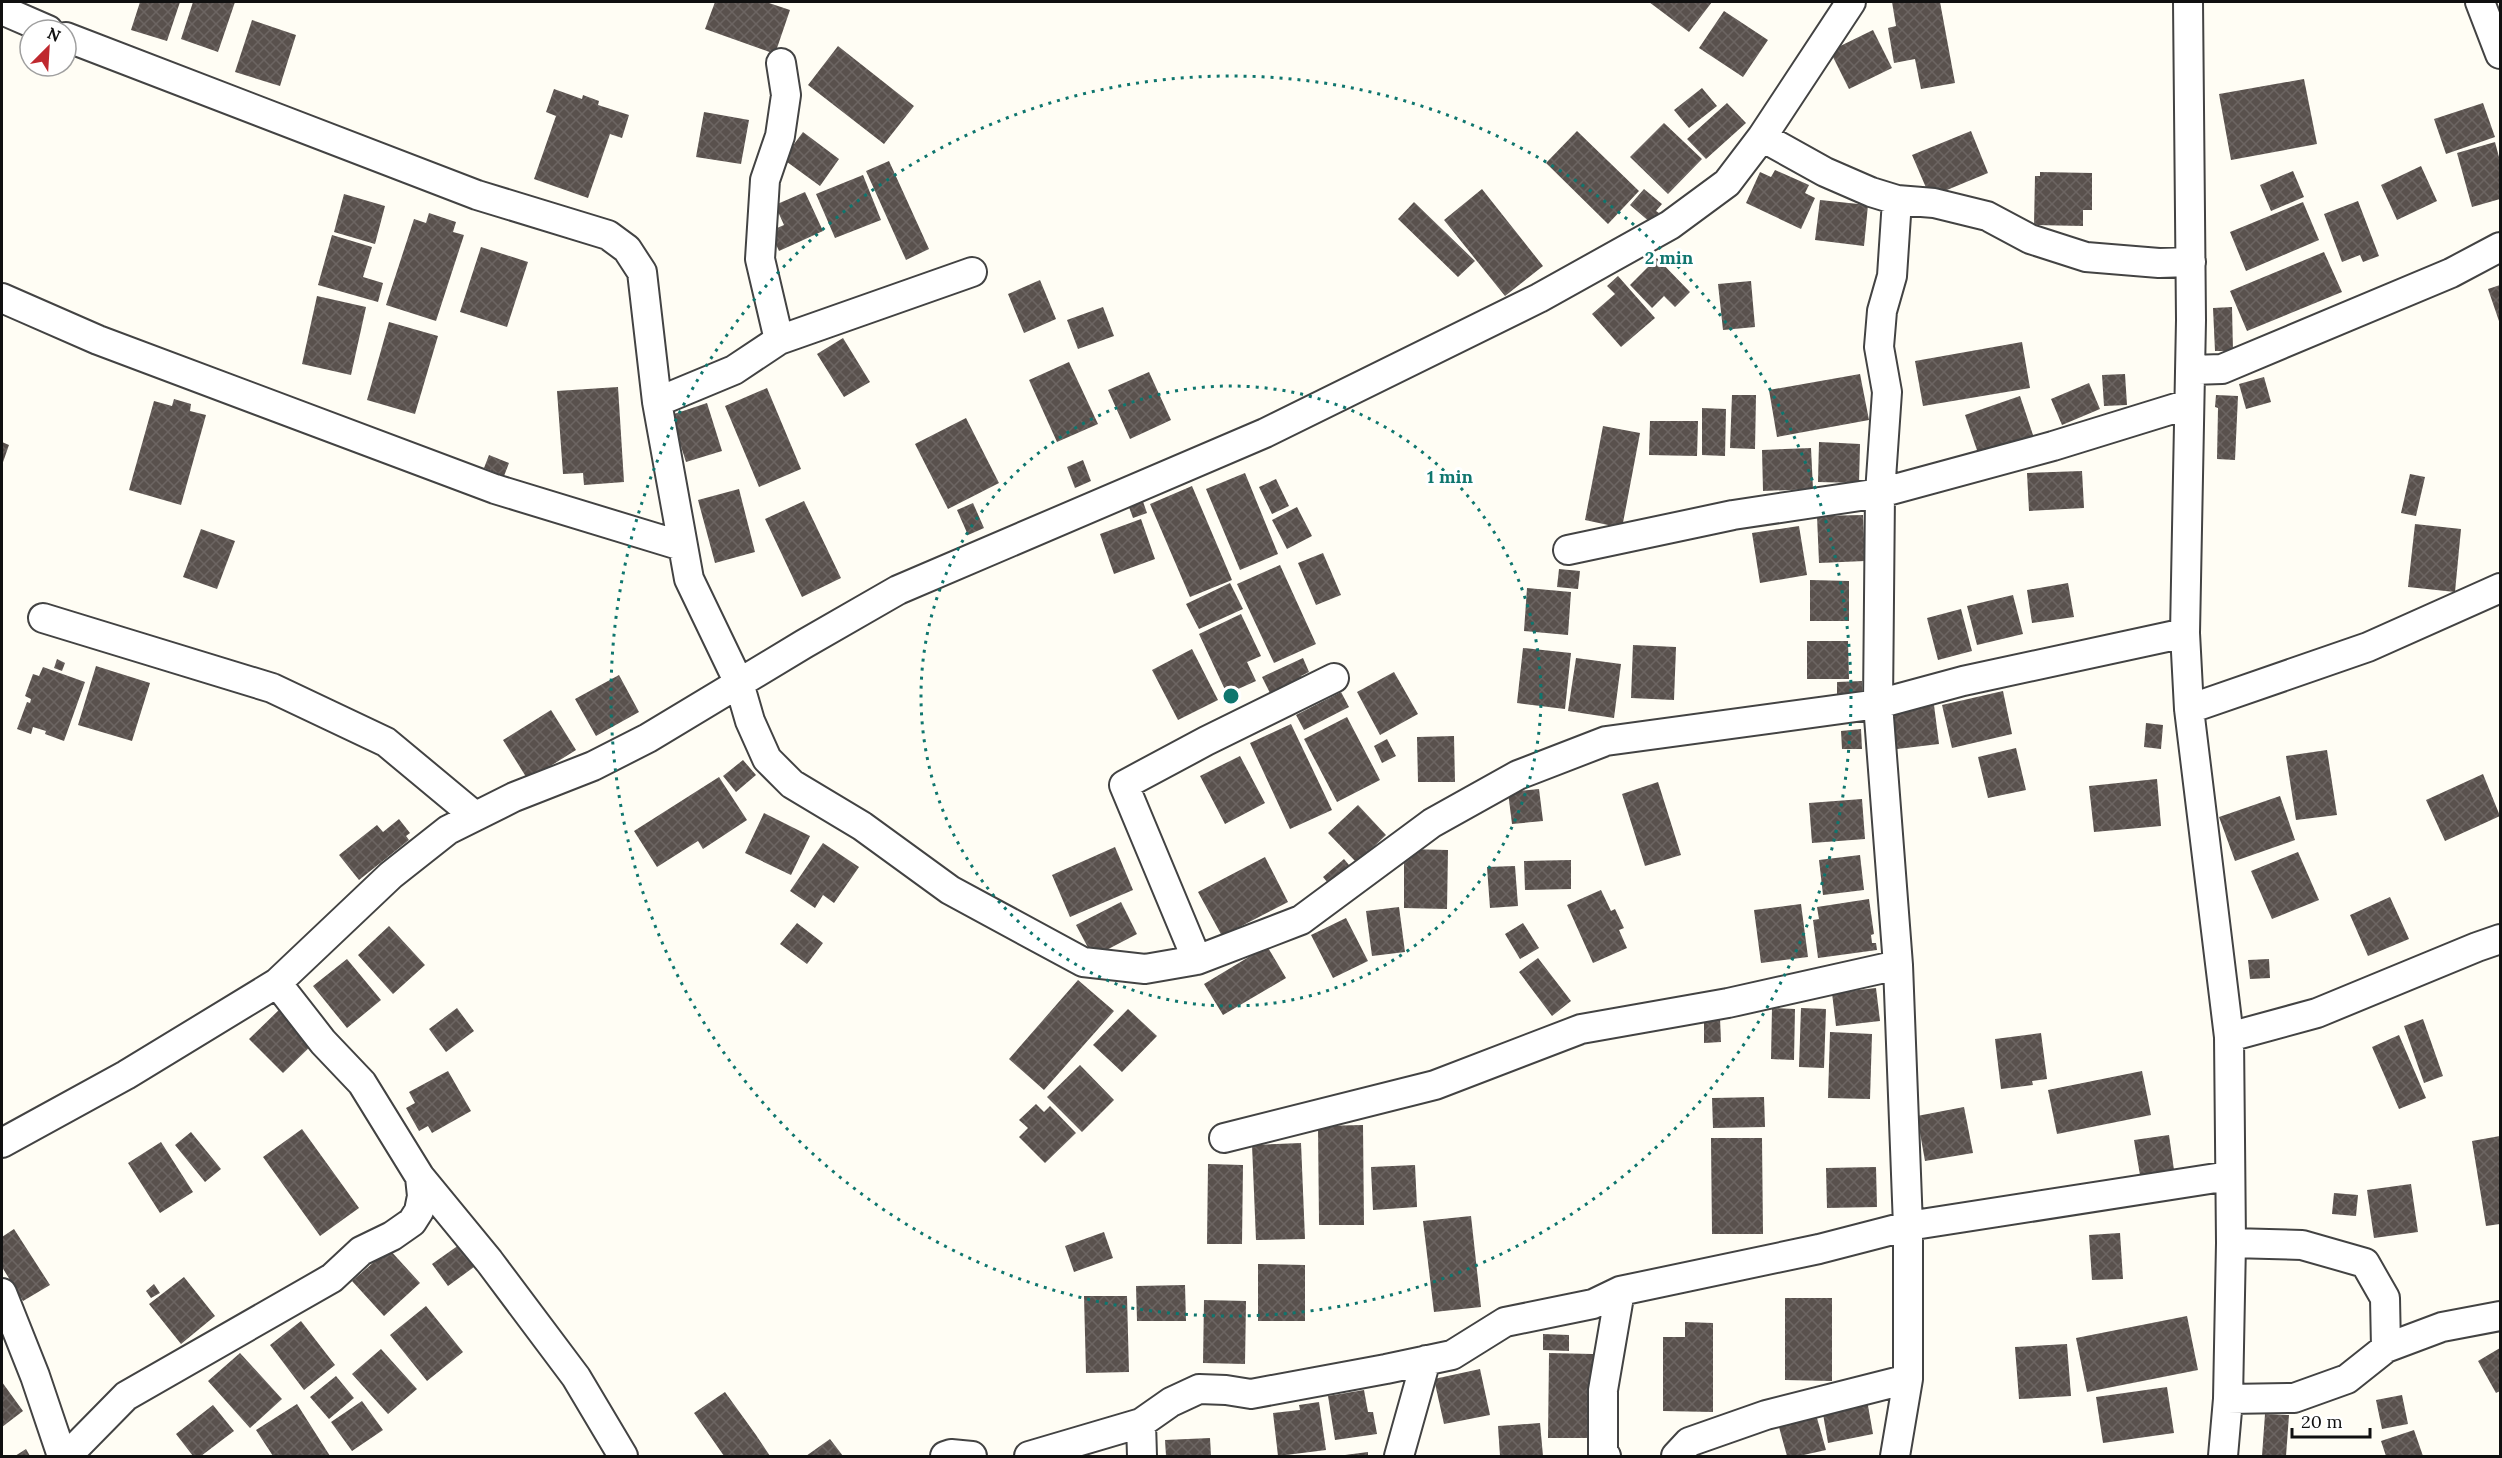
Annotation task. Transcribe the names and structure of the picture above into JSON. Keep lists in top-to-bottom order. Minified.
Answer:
{"scale_bar":"20 m","north":"top right","rings":["2 min","1 min"]}
